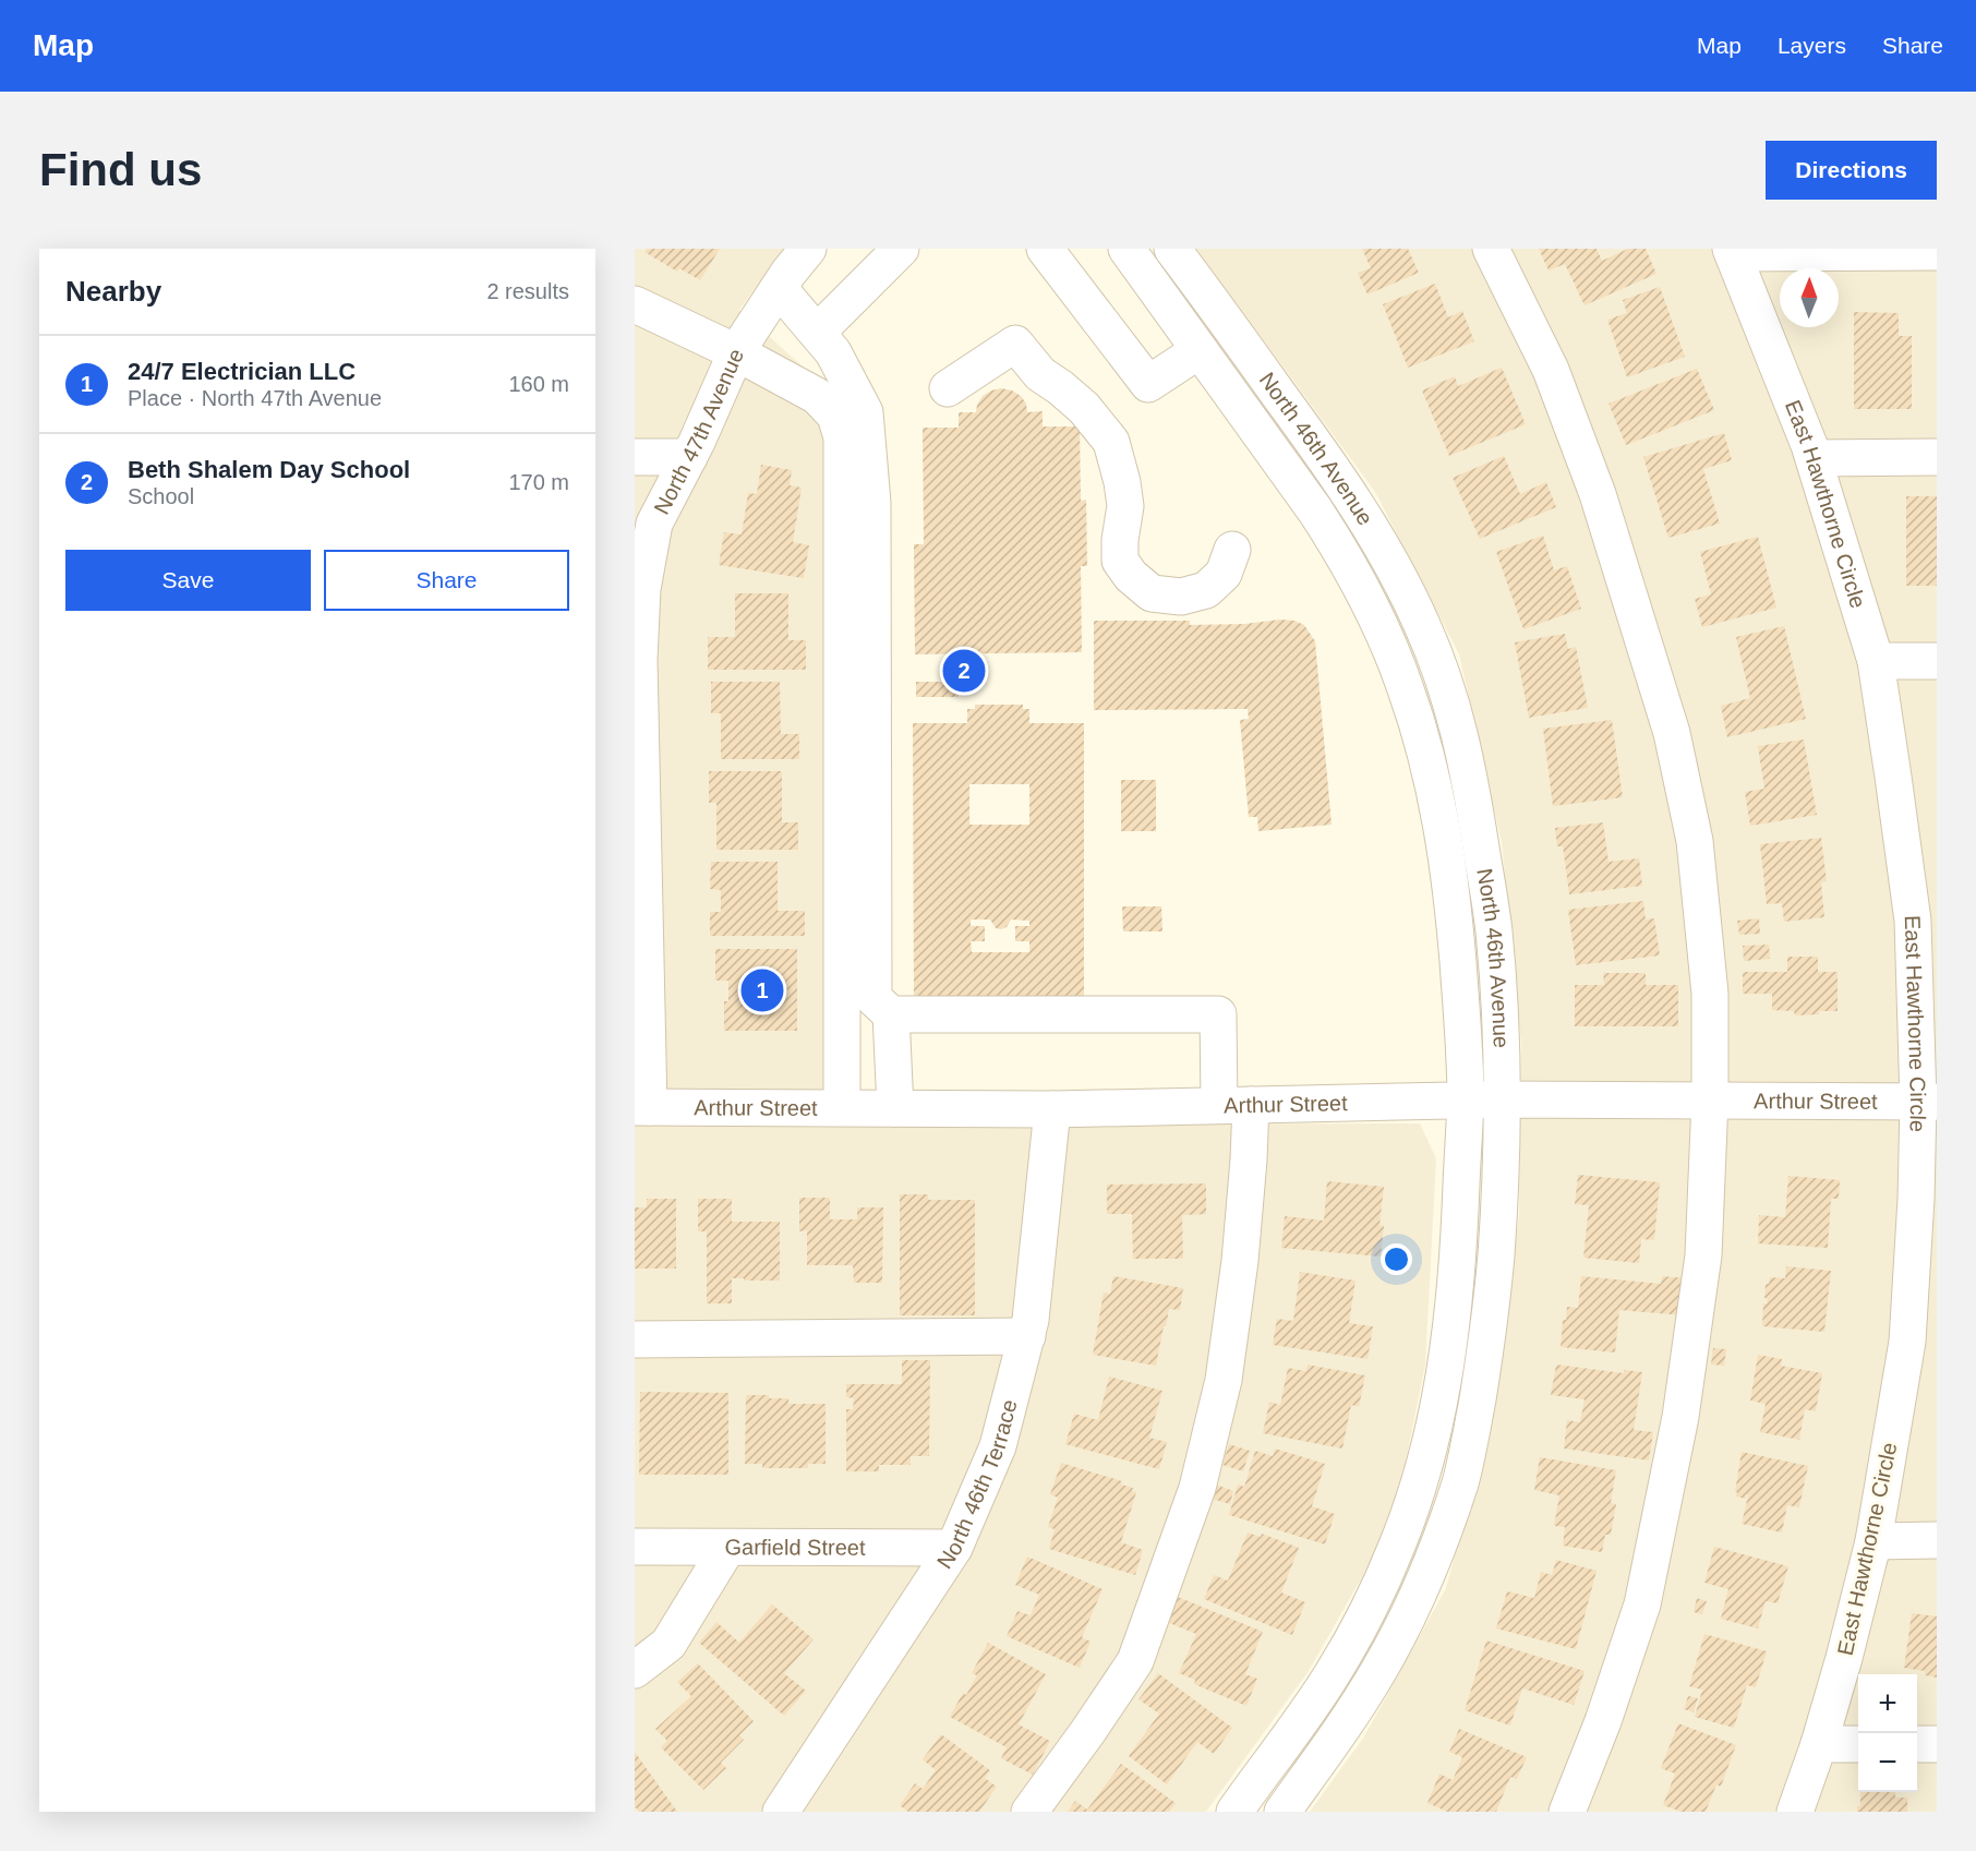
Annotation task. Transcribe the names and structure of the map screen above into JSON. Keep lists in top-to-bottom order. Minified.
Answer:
{"streets":{"street":["North 47th Avenue","North 46th Avenue","East Hawthorne Circle","Arthur Street","North 46th Terrace","Garfield Street"]},"crossings":[["North 47th Avenue","Arthur Street"],["North 46th Avenue","Arthur Street"],["East Hawthorne Circle","Arthur Street"],["Arthur Street","North 46th Terrace"],["North 46th Terrace","Garfield Street"]],"north":"top","page":{"header":"Map","nav":["Map","Layers","Share"],"buttons":["Directions",["Save","Share"]],"title":"Find us","heading":["Nearby","2 results"],"list":[{"mark":"1","name":"24/7 Electrician LLC","note":"Place · North 47th Avenue","value":"160 m"},{"mark":"2","name":"Beth Shalem Day School","note":"School","value":"170 m"}],"pins":["2","1"],"map_buttons":["+","−"]}}
